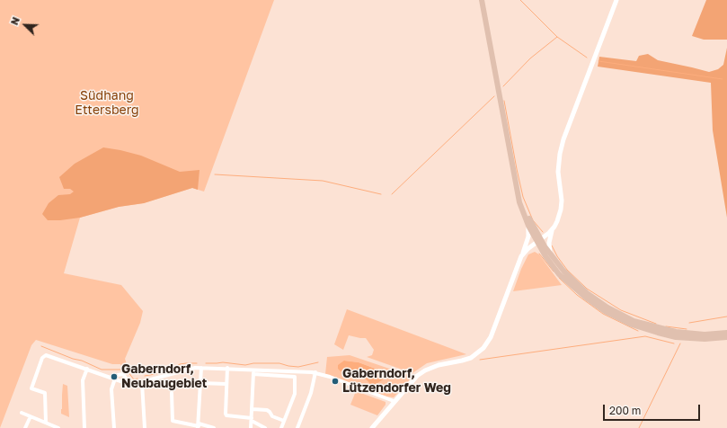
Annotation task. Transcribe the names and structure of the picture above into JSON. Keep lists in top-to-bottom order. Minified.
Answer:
{"parks":["Südhang Ettersberg"],"places":["Gaberndorf, Neubaugebiet","Gaberndorf, Lützendorfer Weg"],"scale_bar":"200 m","north":"top left"}
